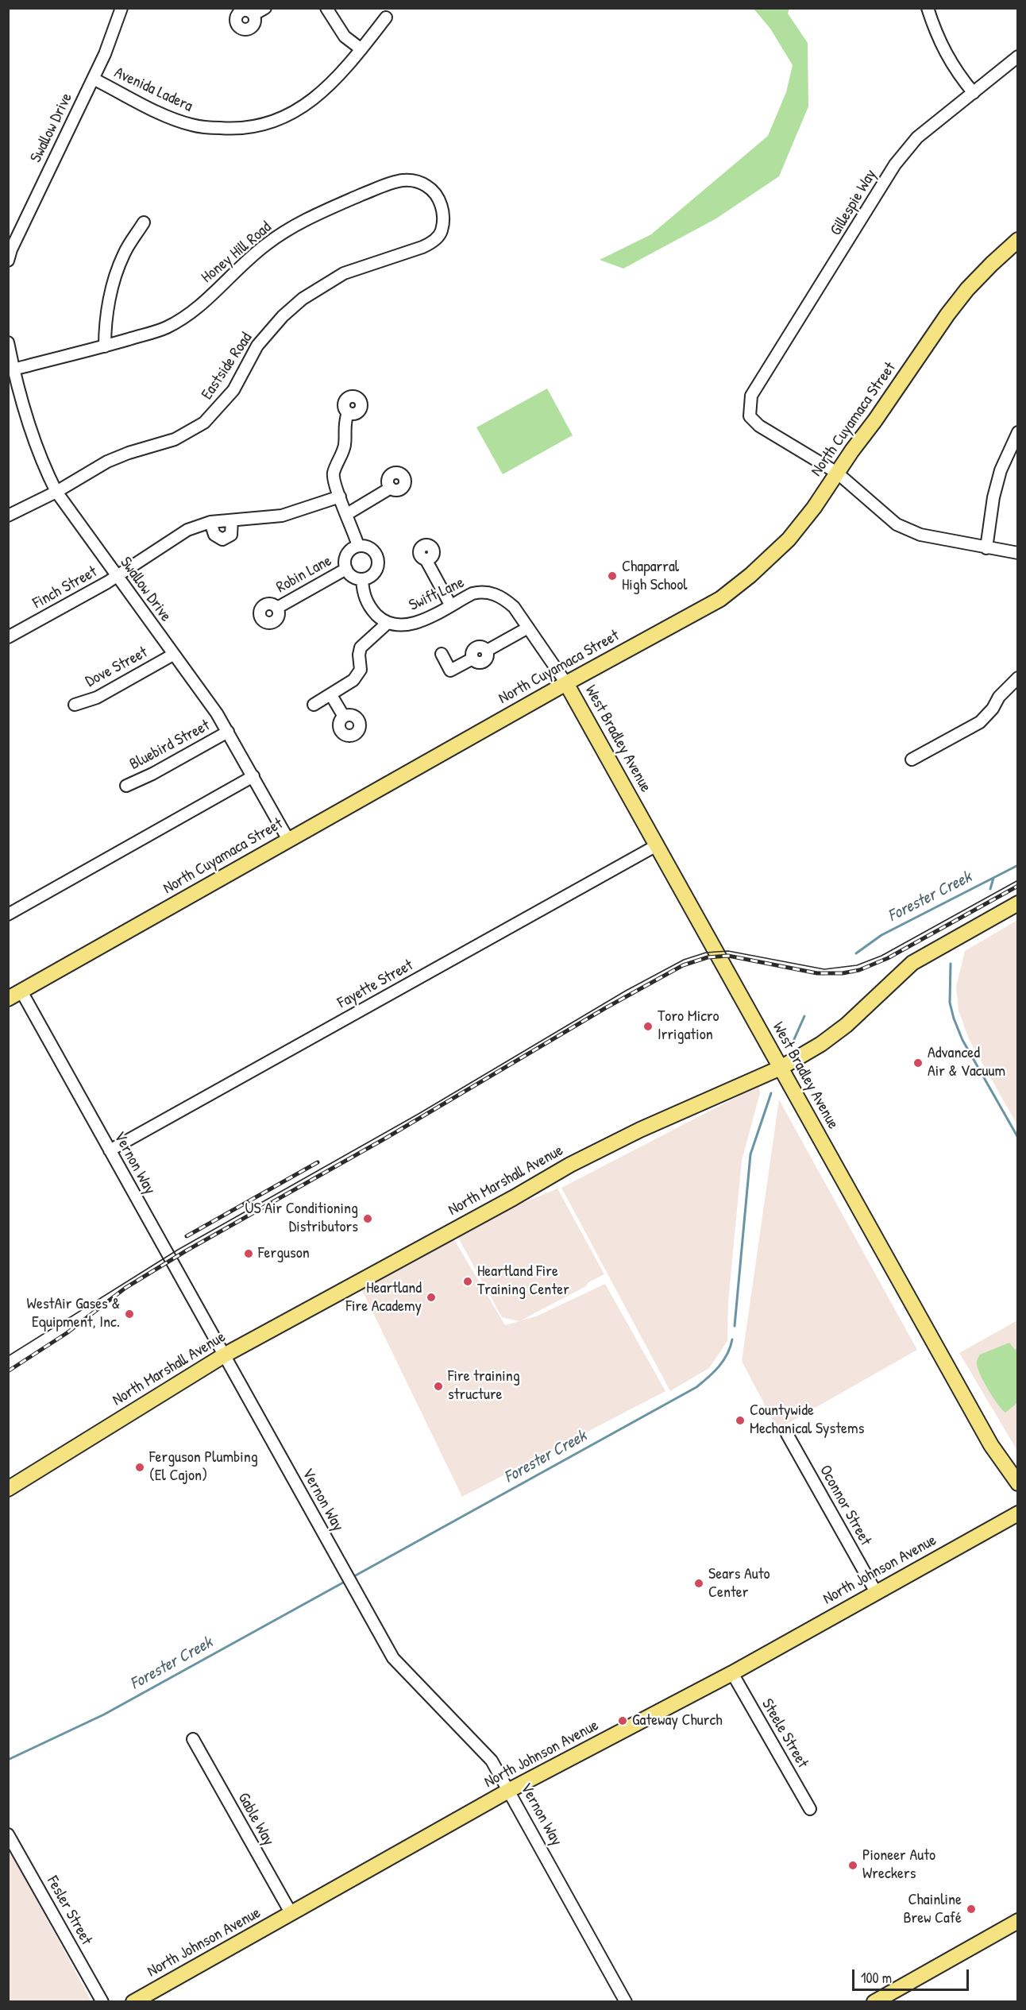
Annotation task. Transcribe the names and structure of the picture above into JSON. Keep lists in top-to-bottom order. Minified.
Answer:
{"streets":{"main road":["North Cuyamaca Street","West Bradley Avenue","North Marshall Avenue","North Johnson Avenue"],"street":["Avenida Ladera","Swallow Drive","Gillespie Way","Honey Hill Road","Eastside Road","Robin Lane","Finch Street","Swift Lane","Dove Street","Bluebird Street","Fayette Street","Vernon Way","Oconnor Street","Steele Street","Gable Way","Fesler Street"]},"crossings":[["Avenida Ladera","Swallow Drive"],["Swallow Drive","Honey Hill Road"],["Swallow Drive","Eastside Road"],["Swallow Drive","North Cuyamaca Street"],["Swallow Drive","Finch Street"],["Swallow Drive","Dove Street"],["Swallow Drive","Bluebird Street"],["Gillespie Way","North Cuyamaca Street"],["Honey Hill Road","Eastside Road"],["North Cuyamaca Street","Swift Lane"],["North Cuyamaca Street","West Bradley Avenue"],["North Cuyamaca Street","Vernon Way"],["Swift Lane","West Bradley Avenue"],["West Bradley Avenue","Fayette Street"],["West Bradley Avenue","North Marshall Avenue"],["Fayette Street","Vernon Way"],["Vernon Way","North Marshall Avenue"],["Vernon Way","North Johnson Avenue"],["Oconnor Street","North Johnson Avenue"],["North Johnson Avenue","Steele Street"],["North Johnson Avenue","Gable Way"]],"water":["Forester Creek"],"places":["Chaparral High School","Toro Micro Irrigation","Advanced Air & Vacuum","US Air Conditioning Distributors","Ferguson","Heartland Fire Training Center","Heartland Fire Academy","WestAir Gases & Equipment, Inc.","Fire training structure","Countywide Mechanical Systems","Ferguson Plumbing (El Cajon)","Sears Auto Center","Gateway Church","Pioneer Auto Wreckers","Chainline Brew Café"],"scale_bar":"100 m"}
